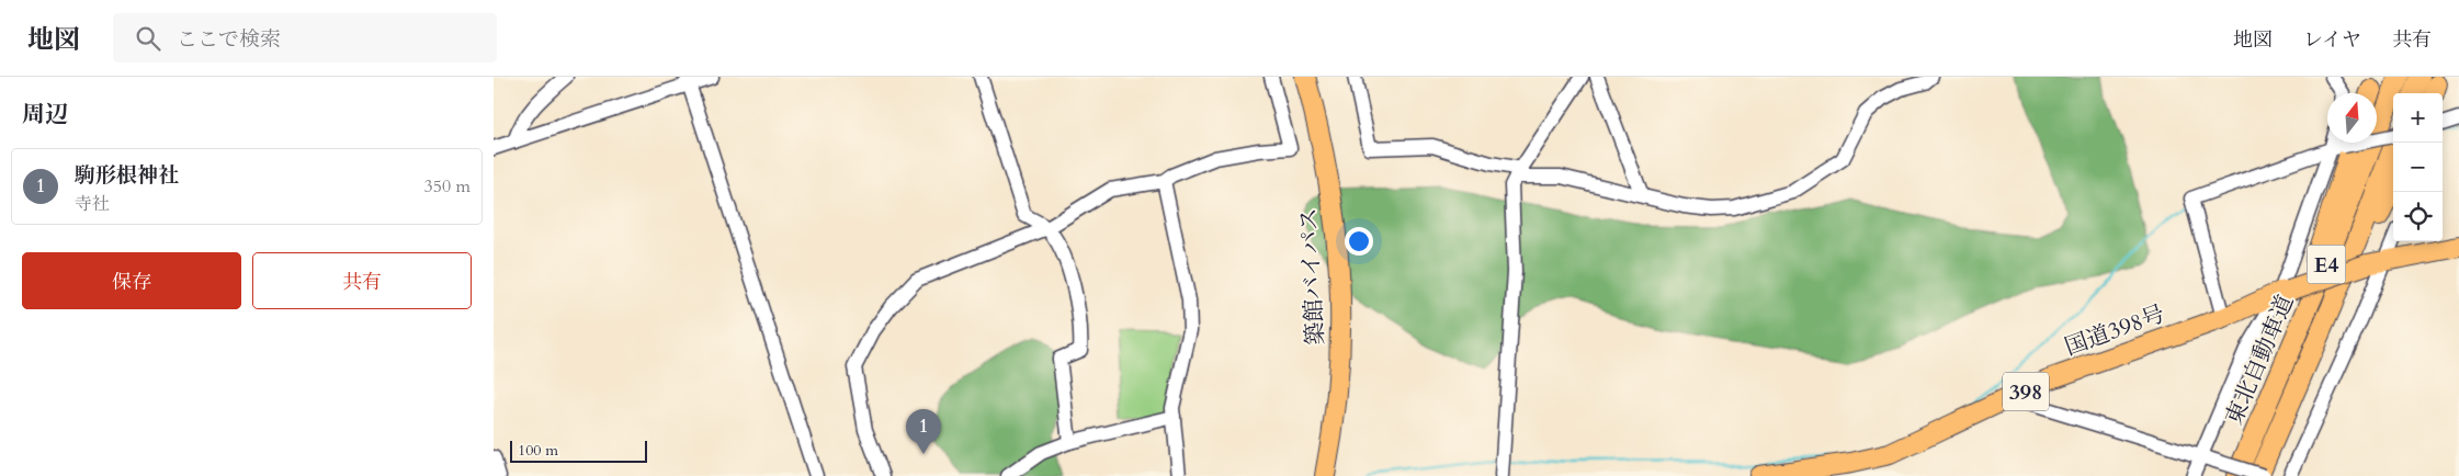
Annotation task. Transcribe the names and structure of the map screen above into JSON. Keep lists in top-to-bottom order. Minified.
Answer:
{"streets":{"highway":["E4","築館バイパス","国道398号","東北自動車道","398"]},"scale_bar":"100 m","north":"top","page":{"header":"地図","search":"ここで検索","nav":["地図","レイヤ","共有"],"heading":"周辺","map_buttons":["+","−"],"list":[{"mark":"1","name":"駒形根神社","note":"寺社","value":"350 m"}],"buttons":["保存","共有"],"pins":"1","scale":"100 m"}}
